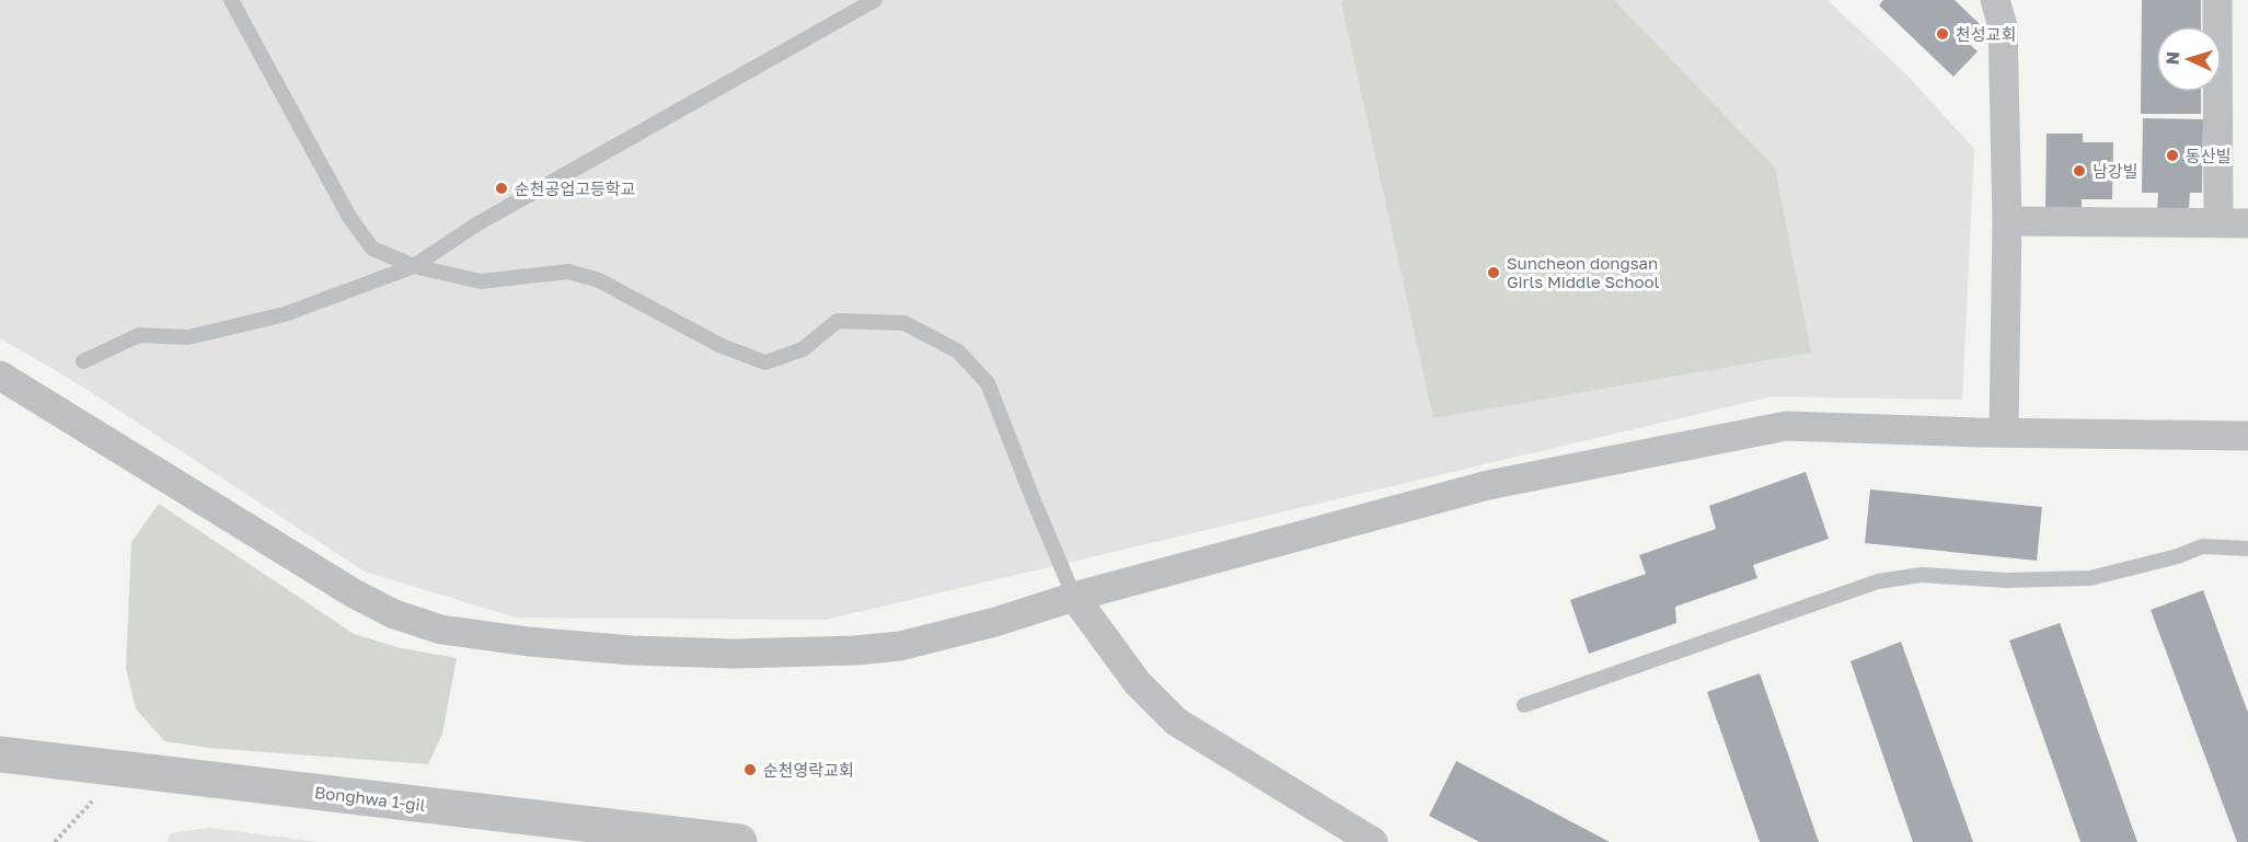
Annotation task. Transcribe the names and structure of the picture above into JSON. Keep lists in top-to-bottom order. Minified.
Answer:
{"streets":{"street":["Bonghwa 1-gil"]},"places":["천성교회","동산빌","남강빌","순천공업고등학교","Suncheon dongsan Girls Middle School","순천영락교회"],"north":"left"}
